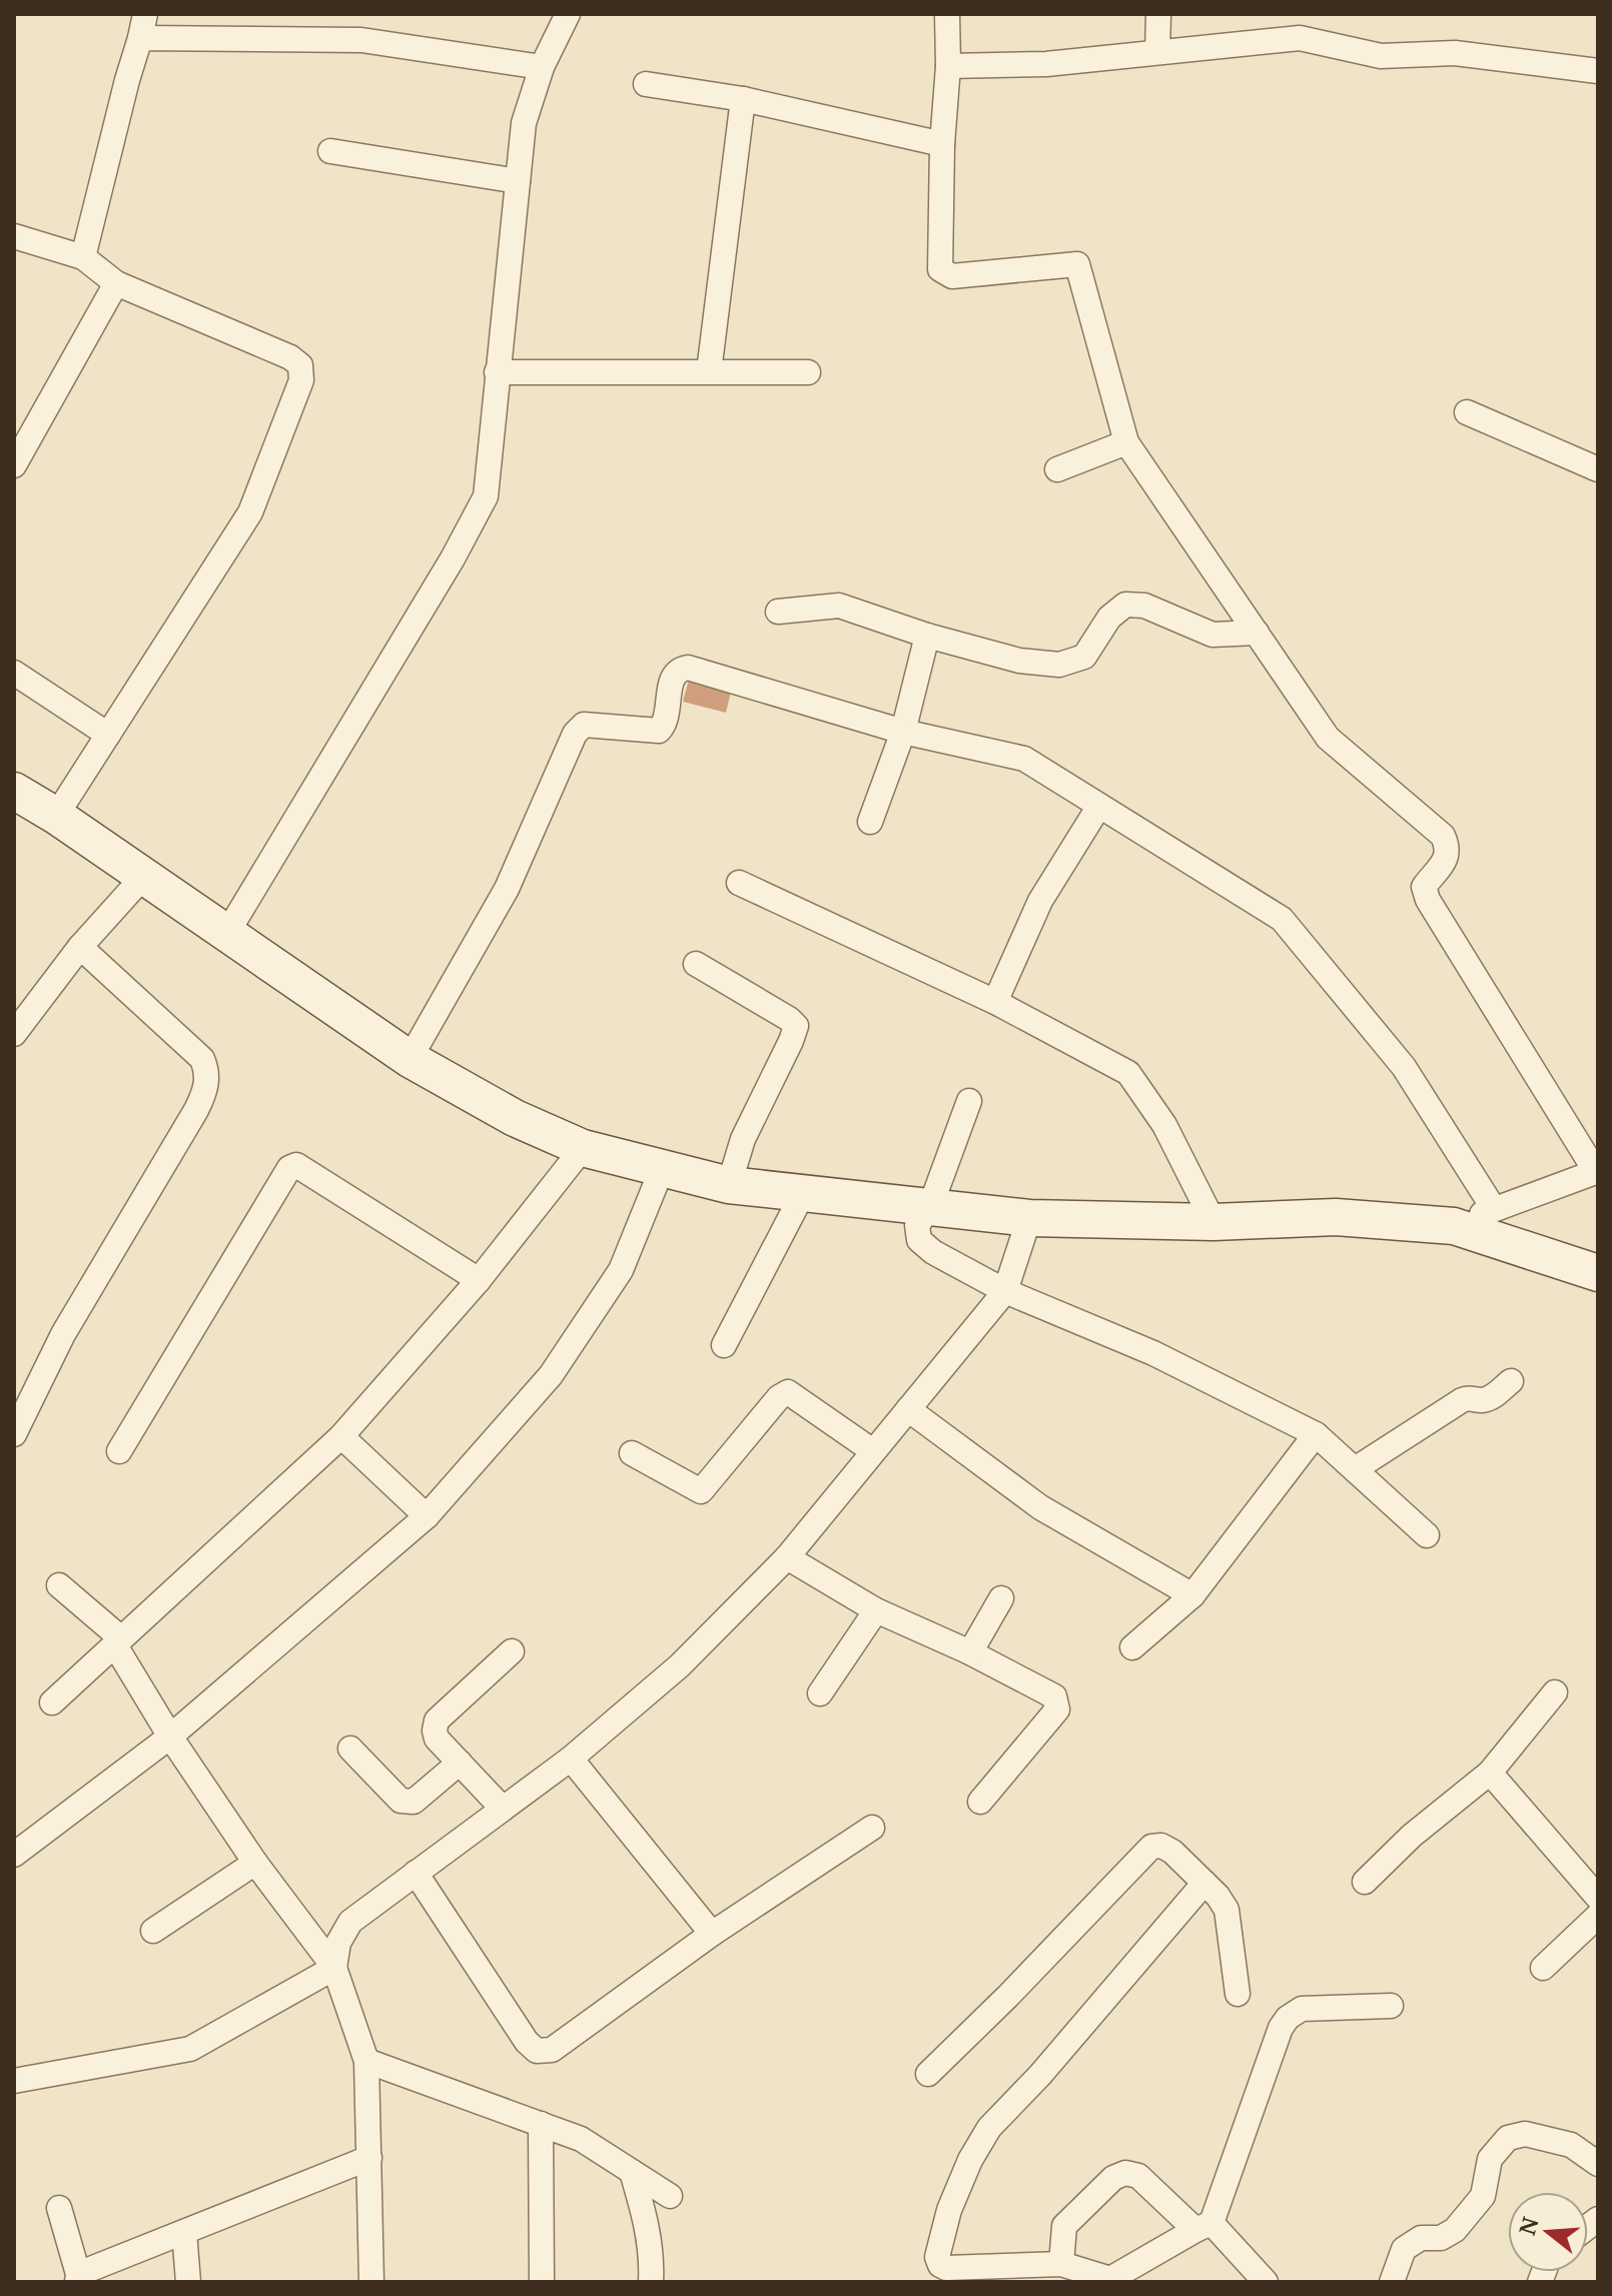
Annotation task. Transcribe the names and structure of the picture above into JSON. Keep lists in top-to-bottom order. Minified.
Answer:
{"north":"left"}
